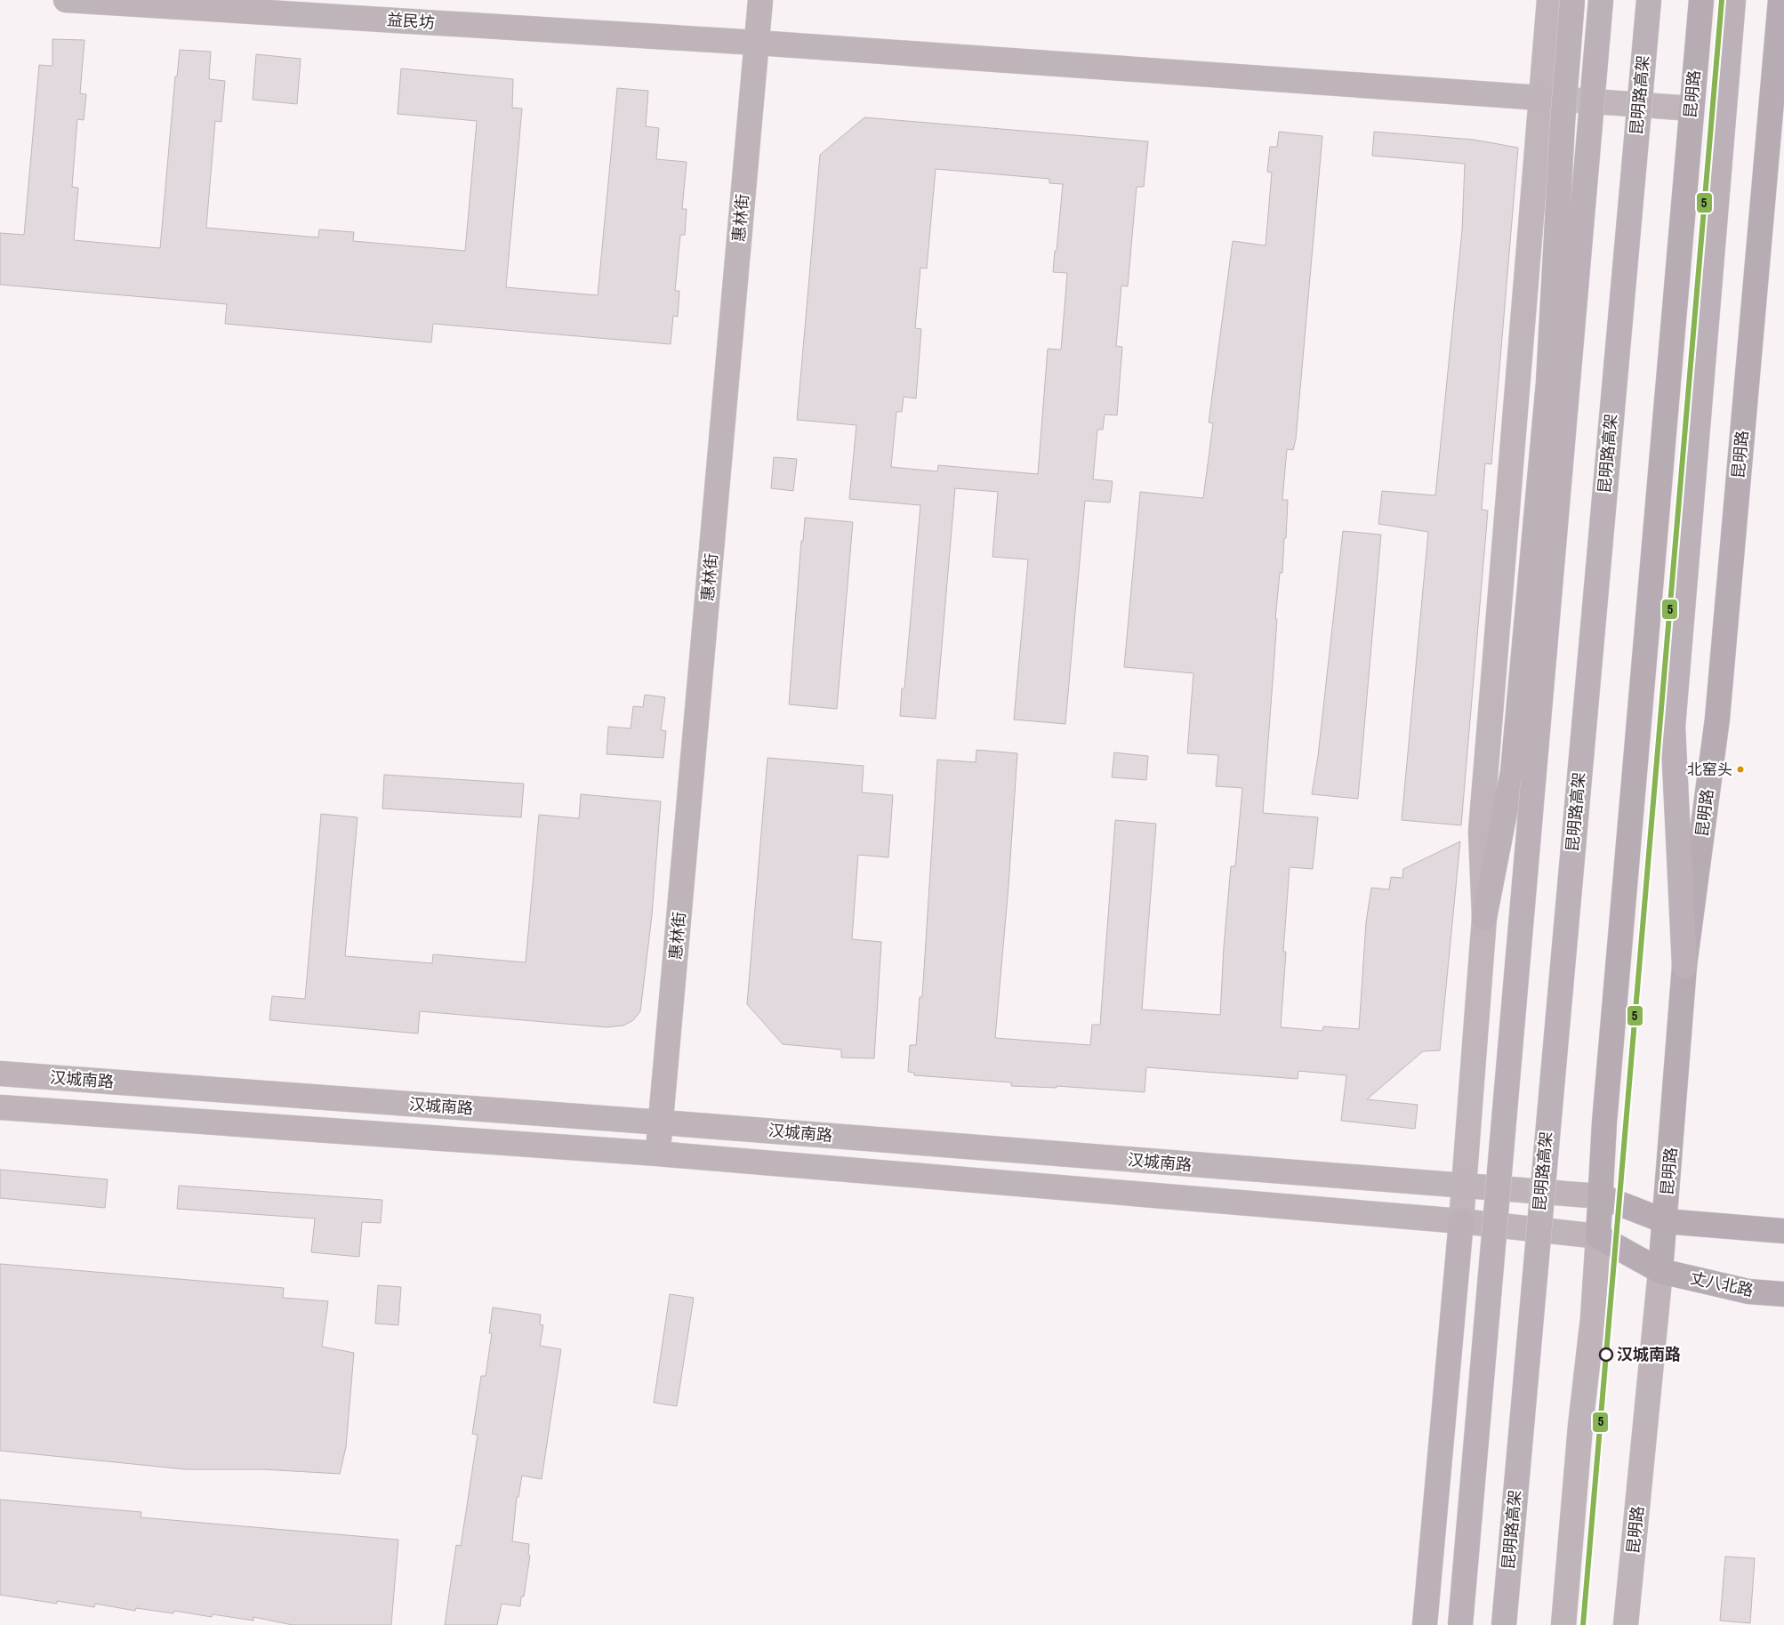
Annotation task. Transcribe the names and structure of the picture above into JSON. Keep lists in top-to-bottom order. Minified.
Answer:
{"streets":{"highway":["昆明路高架"],"main road":["益民坊","昆明路","惠林街","汉城南路","丈八北路"]},"crossings":[["益民坊","惠林街"],["昆明路","汉城南路"],["昆明路","丈八北路"],["惠林街","汉城南路"],["汉城南路","丈八北路"]],"places":["北窑头","汉城南路"],"lines":["transit line 5"]}
